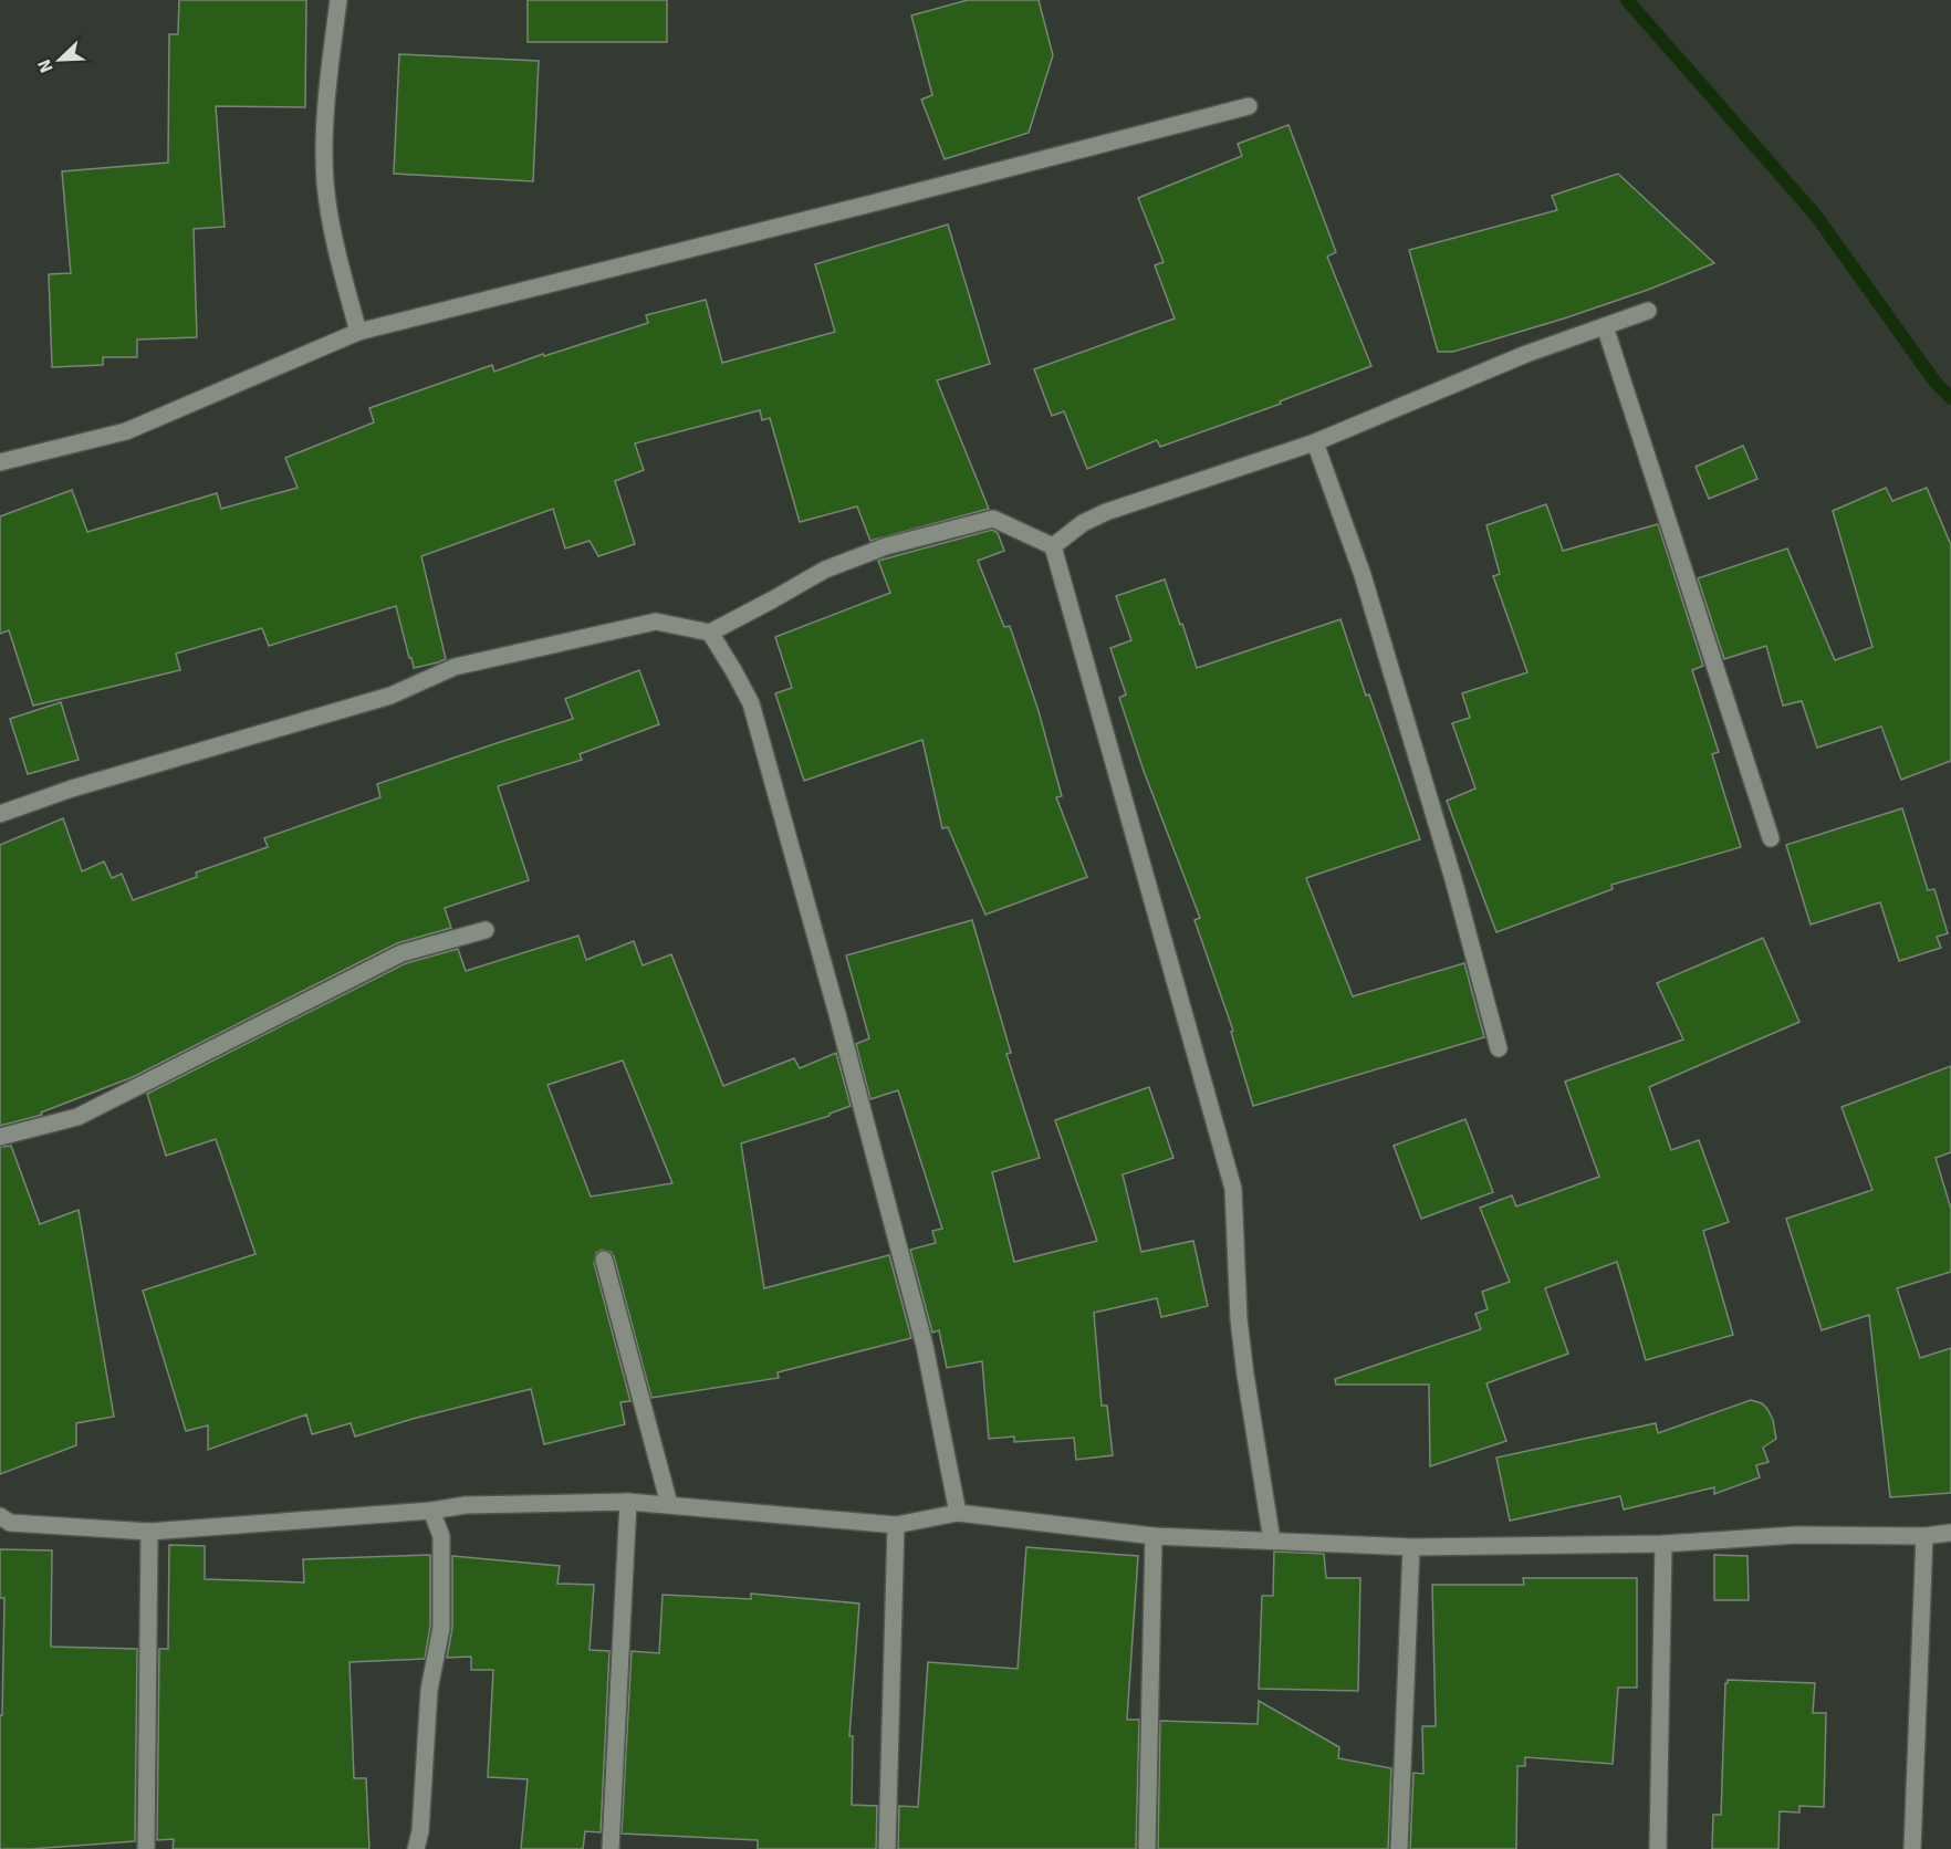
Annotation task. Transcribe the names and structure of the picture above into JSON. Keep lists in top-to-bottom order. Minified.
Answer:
{"north":"bottom left"}
